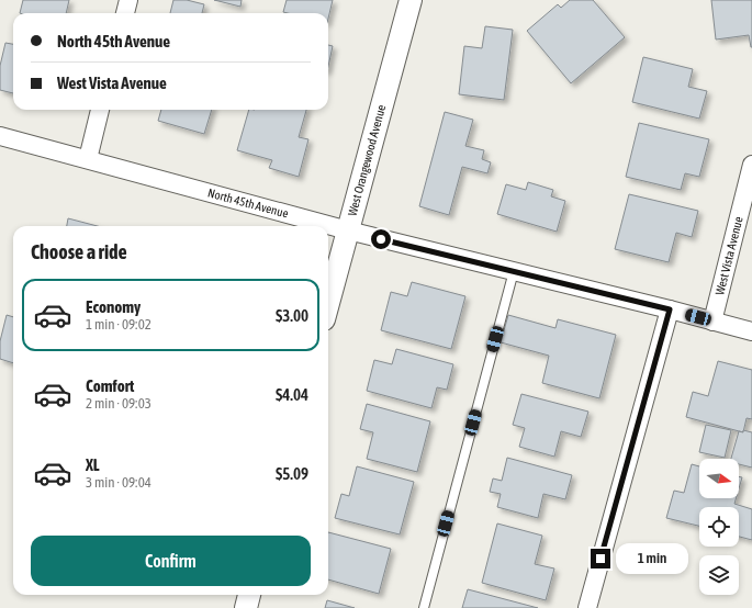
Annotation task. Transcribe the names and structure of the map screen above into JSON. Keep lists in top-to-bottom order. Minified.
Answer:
{"streets":{"street":["West Orangewood Avenue","North 45th Avenue","West Vista Avenue"]},"crossings":[["West Orangewood Avenue","North 45th Avenue"],["North 45th Avenue","West Vista Avenue"]],"north":"right","page":{"banner":["North 45th Avenue","West Vista Avenue"],"heading":"Choose a ride","list":[{"name":"Economy","note":"1 min · 09:02","value":"$3.00"},{"name":"Comfort","note":"2 min · 09:03","value":"$4.04"},{"name":"XL","note":"3 min · 09:04","value":"$5.09"}],"buttons":"Confirm","bubble":"1 min"}}
